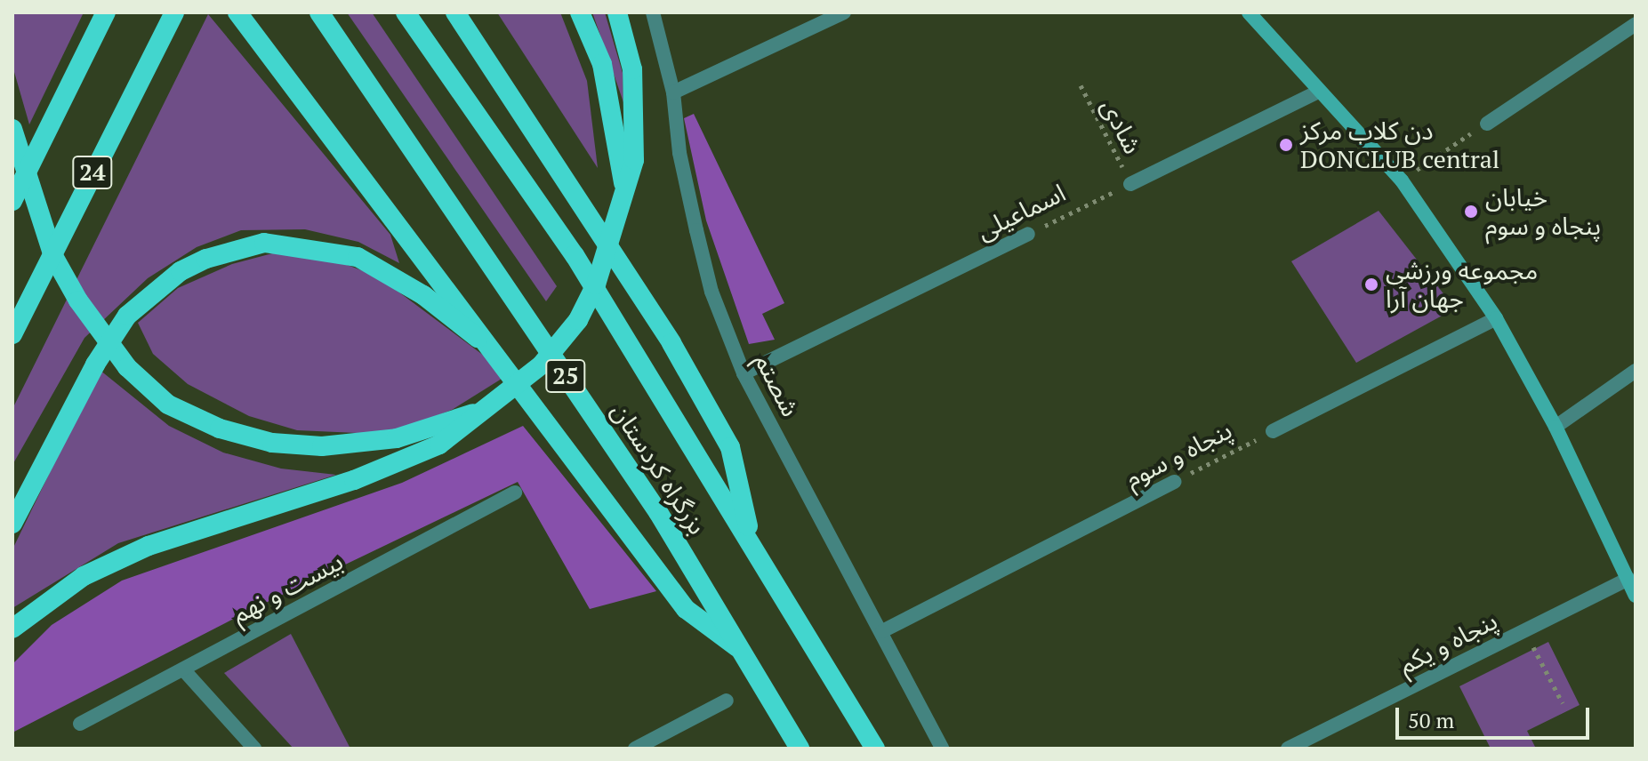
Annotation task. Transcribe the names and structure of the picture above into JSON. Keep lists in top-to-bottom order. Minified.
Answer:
{"streets":{"highway":["24","25","بزرگراه کردستان"],"street":["اسماعیلی","شصتم","پنجاه و سوم","بیست و نهم","پنجاه و یکم"],"path":["شادی"]},"crossings":[["شادی","اسماعیلی"],["اسماعیلی","شصتم"],["شصتم","پنجاه و سوم"]],"places":["دن کلاب مرکز DONCLUB central","خیابان پنجاه و سوم","مجموعه ورزشی جهان آرا"],"scale_bar":"50 m"}
